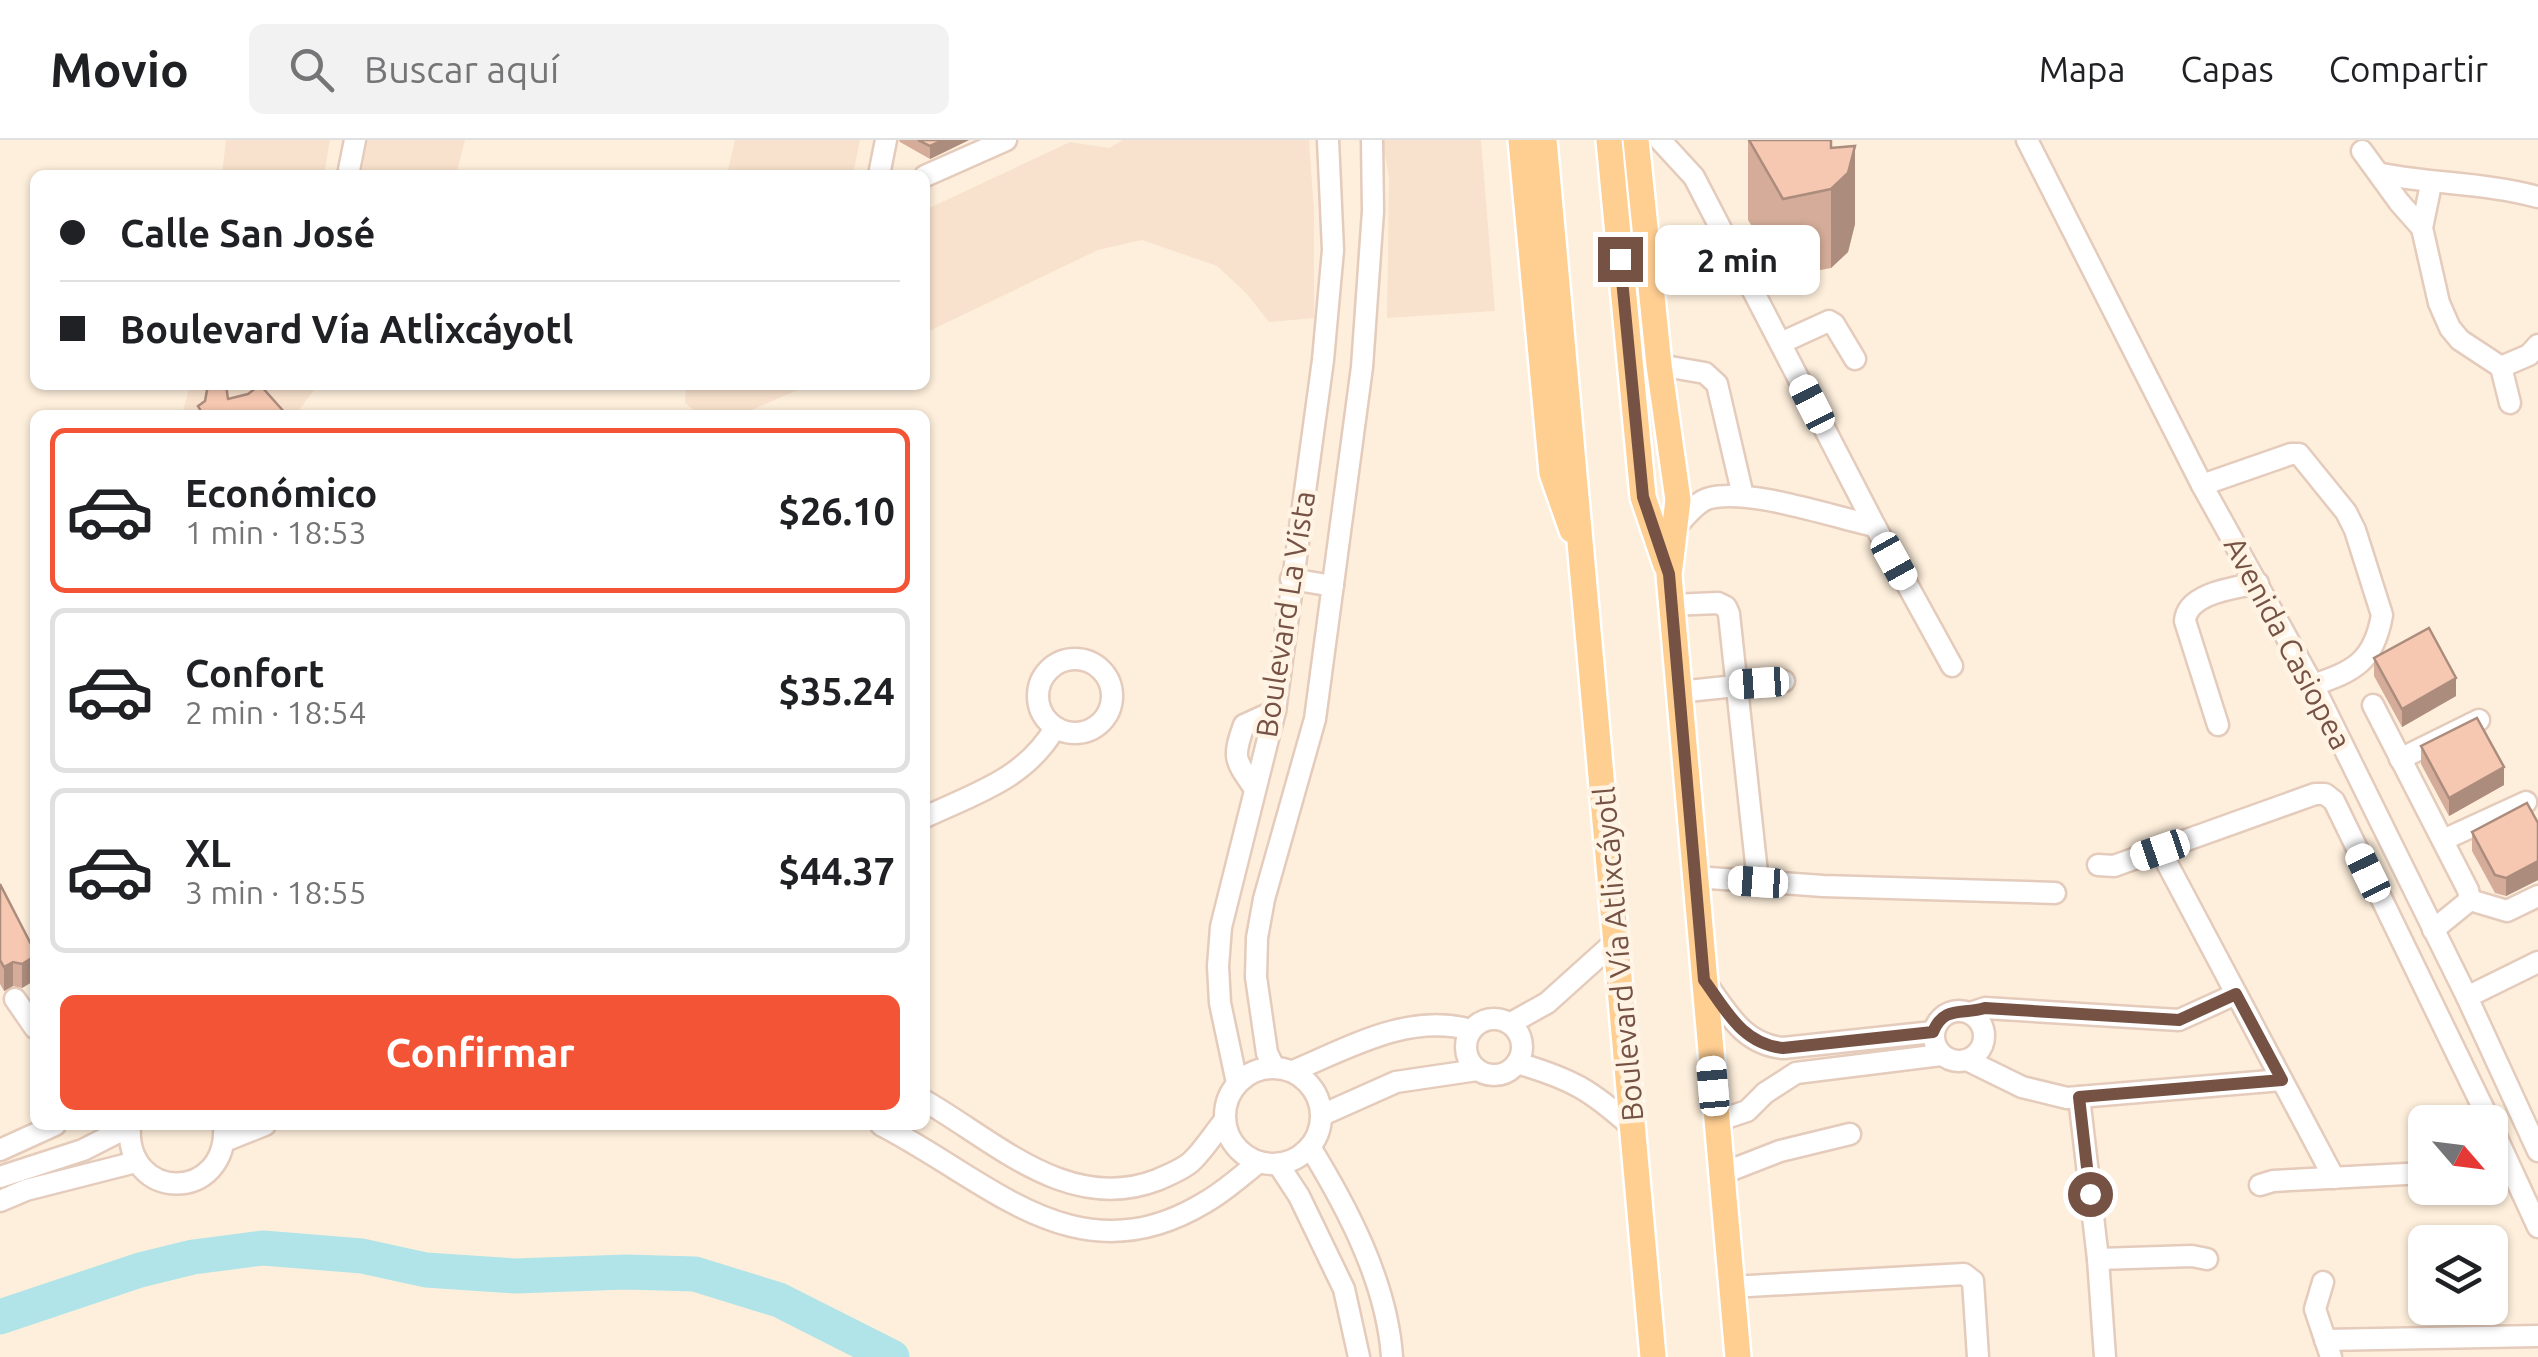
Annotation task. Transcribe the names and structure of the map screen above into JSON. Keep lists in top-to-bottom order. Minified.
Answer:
{"streets":{"main road":["Boulevard Vía Atlixcáyotl"],"street":["Boulevard La Vista","Avenida Casiopea"]},"north":"bottom right","page":{"header":"Movio","search":"Buscar aquí","nav":["Mapa","Capas","Compartir"],"banner":["Calle San José","Boulevard Vía Atlixcáyotl"],"bubble":"2 min","list":[{"name":"Económico","note":"1 min · 18:53","value":"$26.10"},{"name":"Confort","note":"2 min · 18:54","value":"$35.24"},{"name":"XL","note":"3 min · 18:55","value":"$44.37"}],"buttons":"Confirmar"}}
